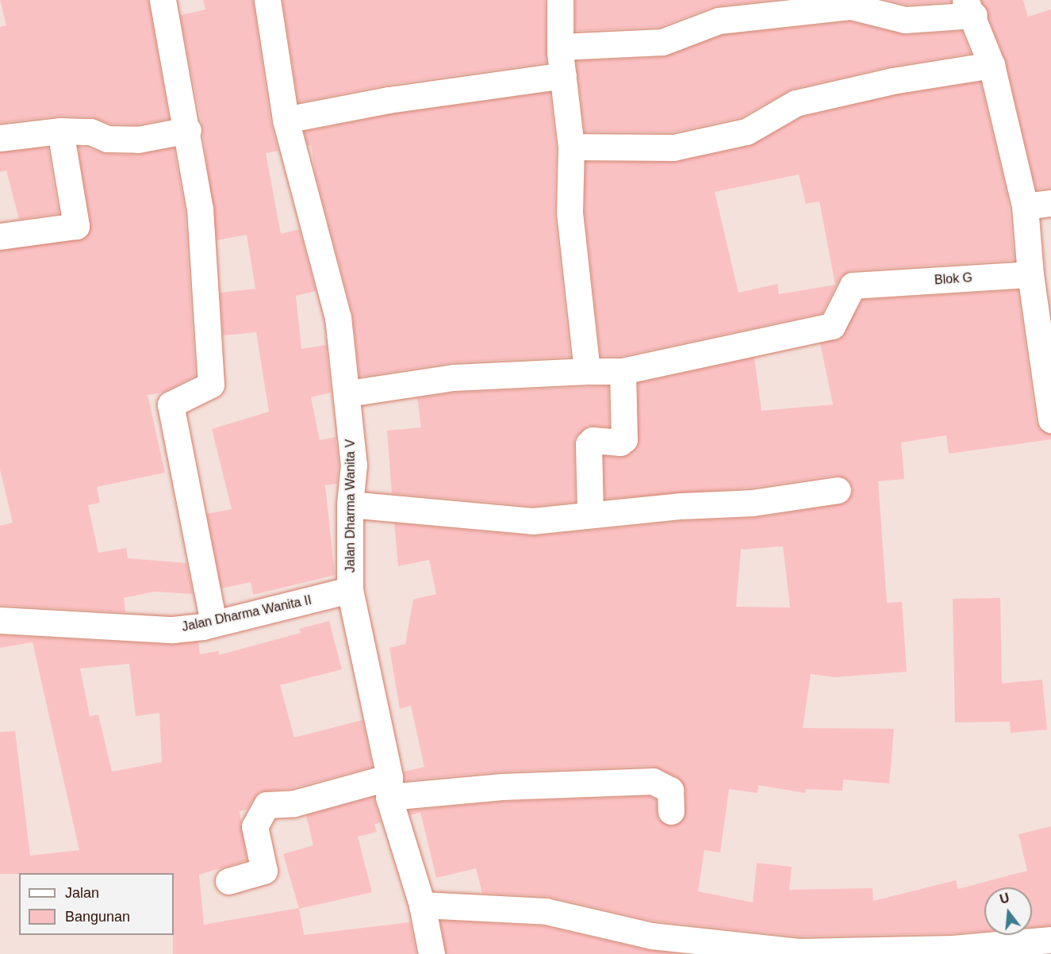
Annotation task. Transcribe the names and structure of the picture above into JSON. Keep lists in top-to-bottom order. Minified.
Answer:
{"streets":{"street":["Blok G","Jalan Dharma Wanita V","Jalan Dharma Wanita II"]},"crossings":[["Jalan Dharma Wanita V","Jalan Dharma Wanita II"]],"legend":["Jalan","Bangunan"],"north":"top"}
